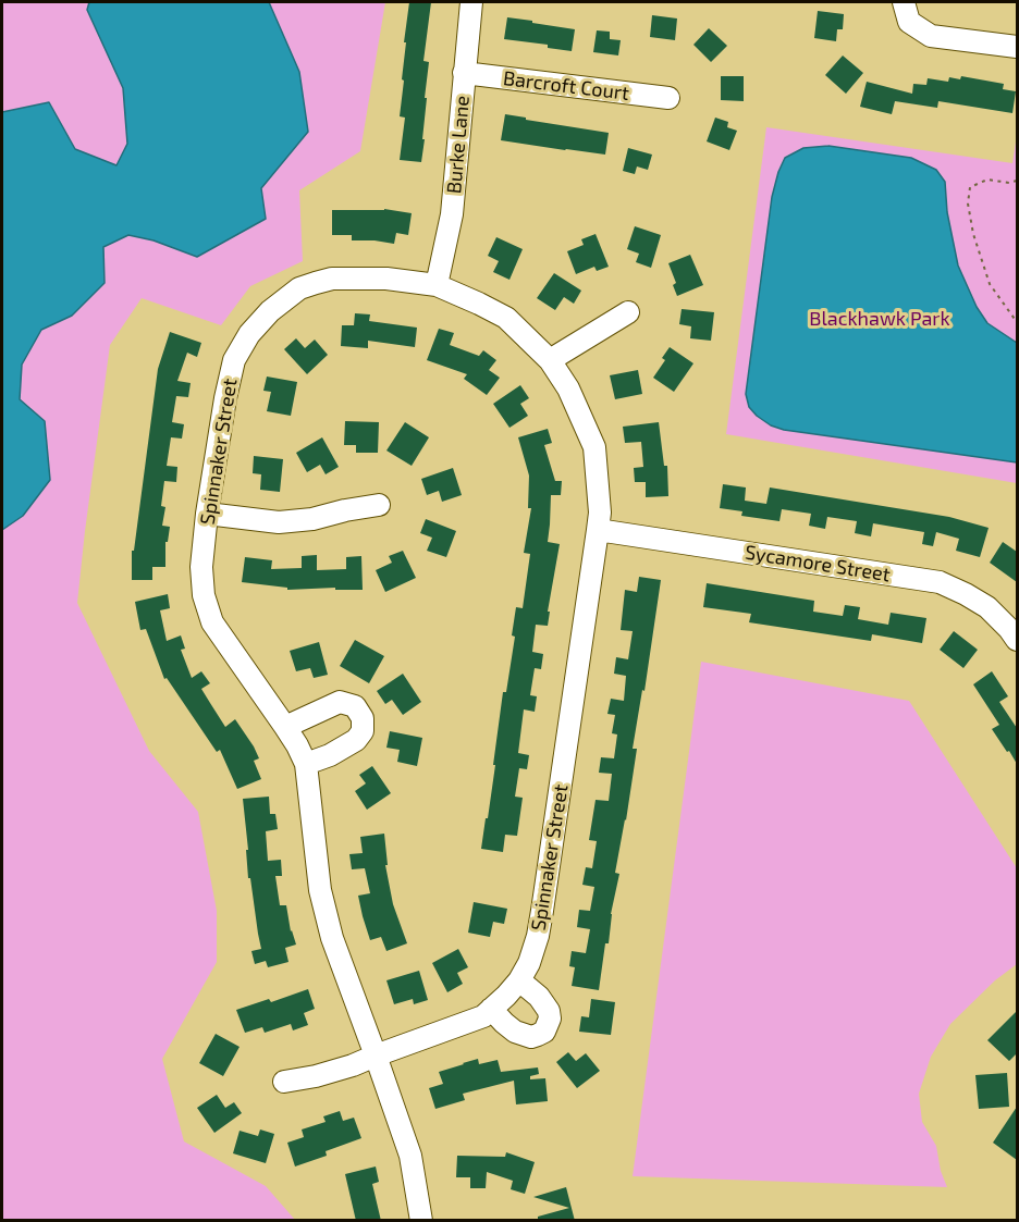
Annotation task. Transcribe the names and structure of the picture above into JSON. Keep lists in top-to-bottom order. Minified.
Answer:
{"streets":{"street":["Barcroft Court","Burke Lane","Spinnaker Street","Sycamore Street"]},"crossings":[["Barcroft Court","Burke Lane"],["Burke Lane","Spinnaker Street"],["Spinnaker Street","Sycamore Street"]],"parks":["Blackhawk Park"]}
